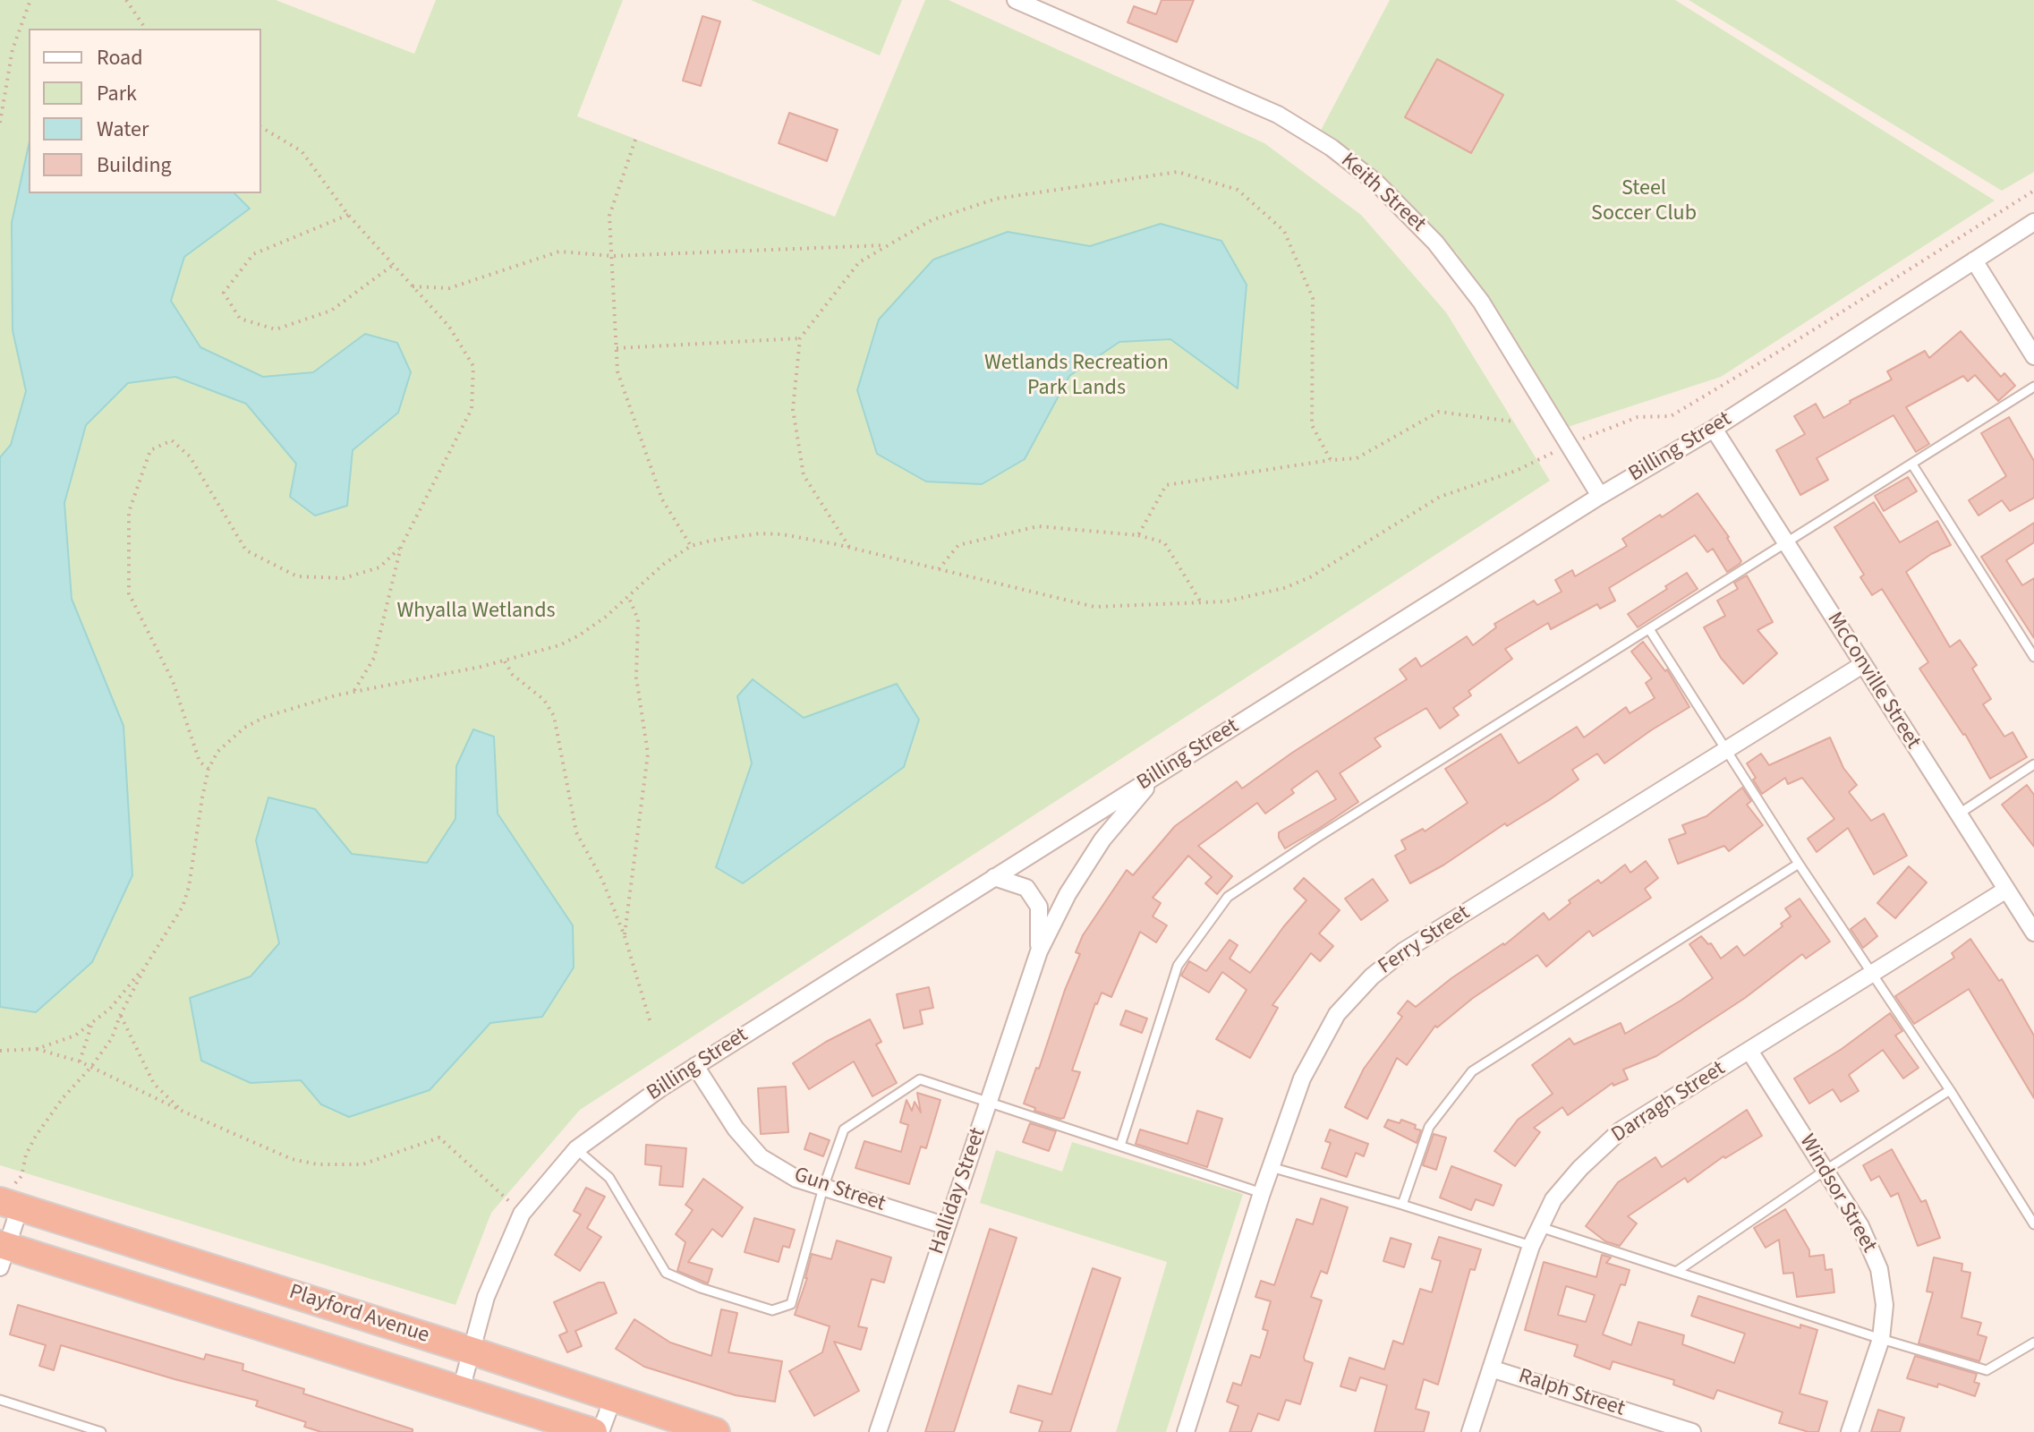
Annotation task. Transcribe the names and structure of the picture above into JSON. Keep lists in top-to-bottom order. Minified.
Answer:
{"streets":{"highway":["Playford Avenue"],"street":["Keith Street","Billing Street","McConville Street","Ferry Street","Darragh Street","Gun Street","Halliday Street","Windsor Street","Ralph Street"]},"crossings":[["Keith Street","Billing Street"],["Billing Street","McConville Street"],["Billing Street","Gun Street"],["Billing Street","Halliday Street"],["Billing Street","Playford Avenue"],["McConville Street","Ferry Street"],["McConville Street","Darragh Street"],["Darragh Street","Windsor Street"],["Darragh Street","Ralph Street"],["Gun Street","Halliday Street"]],"parks":["Steel Soccer Club","Wetlands Recreation Park Lands","Whyalla Wetlands"],"legend":["Road","Park","Water","Building"]}
